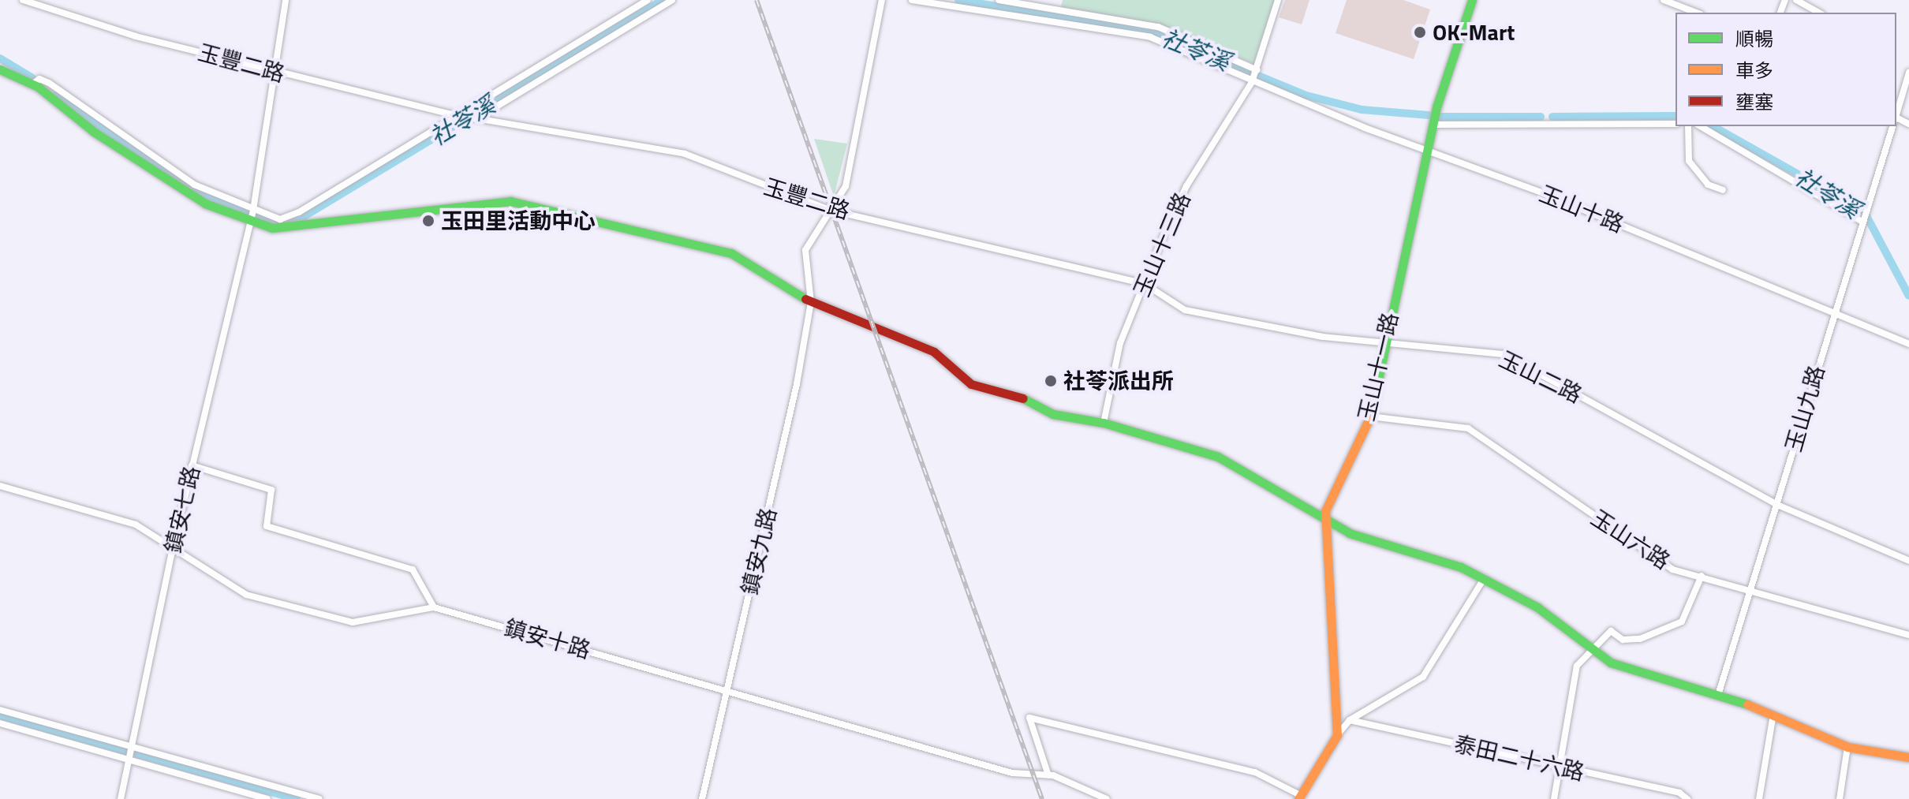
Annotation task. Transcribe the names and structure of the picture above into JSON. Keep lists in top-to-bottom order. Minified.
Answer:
{"streets":{"street":["玉豐二路","玉山十路","玉山十三路","玉山十一路","玉山二路","玉山九路","鎮安七路","玉山六路","鎮安九路","鎮安十路","泰田二十六路"]},"crossings":[["玉豐二路","玉山十三路"],["玉豐二路","玉山二路"],["玉豐二路","鎮安七路"],["玉豐二路","鎮安九路"],["玉山十路","玉山十三路"],["玉山十路","玉山十一路"],["玉山十路","玉山九路"],["玉山十三路","玉山二路"],["玉山十一路","玉山二路"],["玉山十一路","玉山六路"],["玉山二路","玉山九路"],["玉山九路","玉山六路"],["鎮安七路","鎮安十路"],["鎮安九路","鎮安十路"]],"water":["社苓溪"],"places":["OK-Mart","玉田里活動中心","社苓派出所"],"legend":["順暢","車多","壅塞"]}
